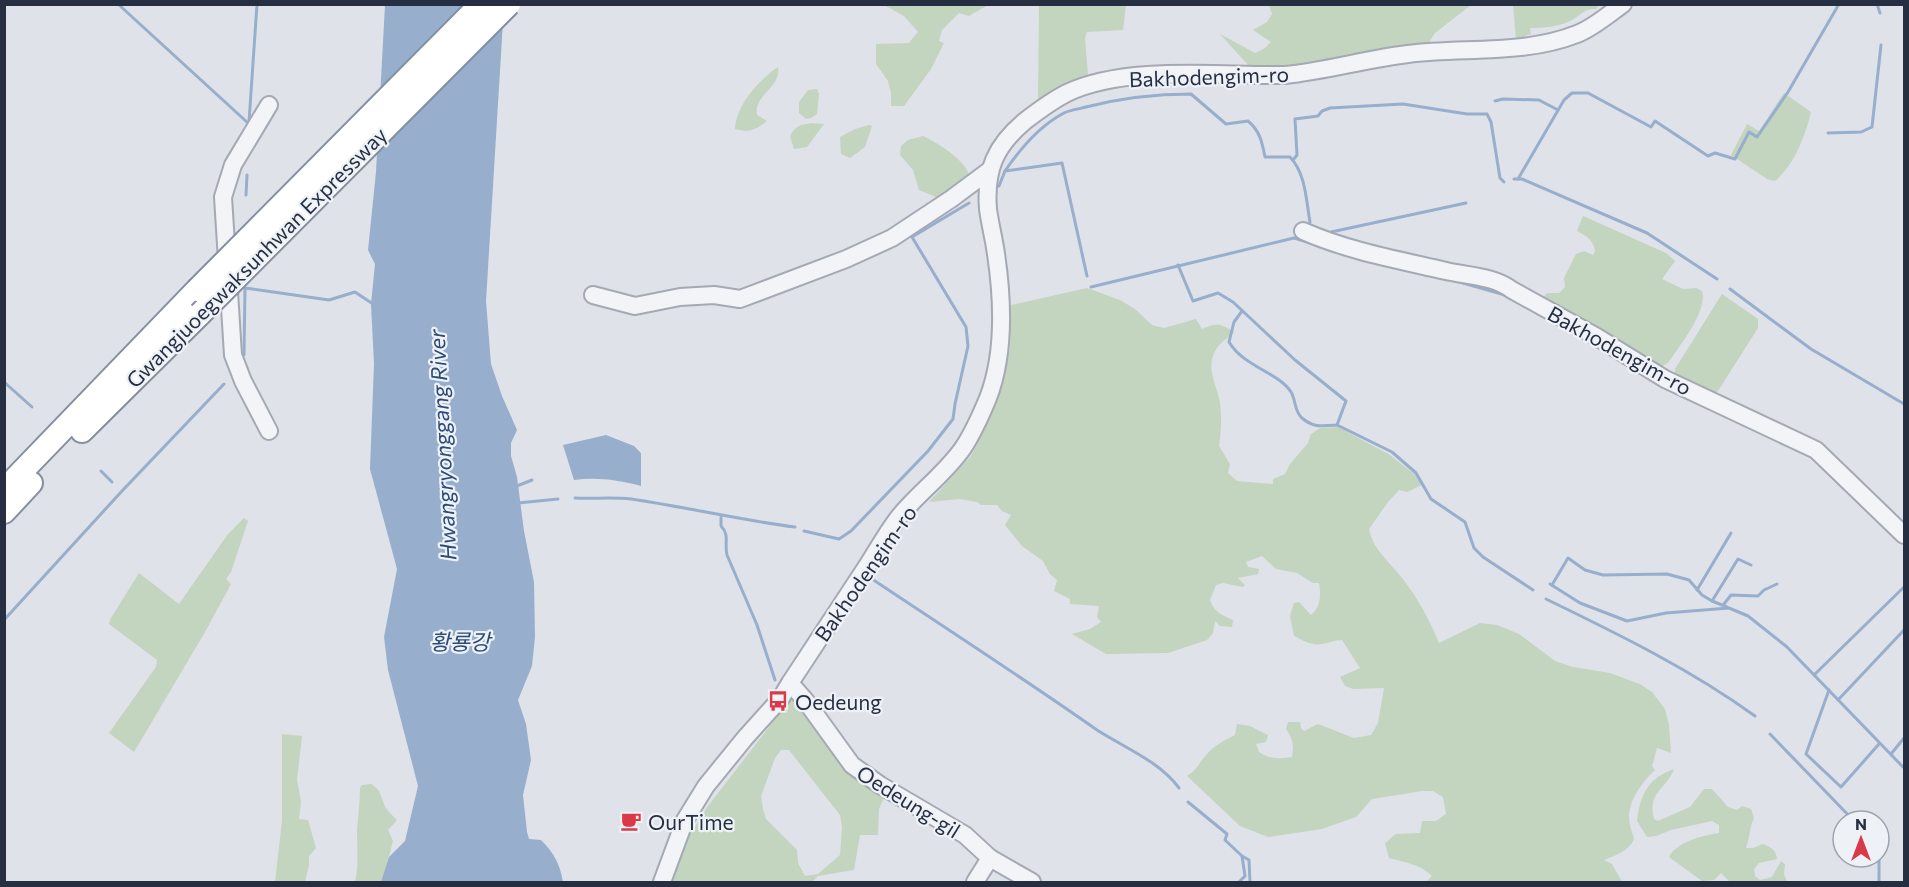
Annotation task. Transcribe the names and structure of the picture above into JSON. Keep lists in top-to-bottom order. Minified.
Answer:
{"streets":{"highway":["Gwangjuoegwaksunhwan Expressway"],"street":["Bakhodengim-ro","Oedeung-gil"]},"crossings":[["Bakhodengim-ro","Oedeung-gil"]],"water":["Hwangryonggang River","황룡강"],"places":{"bus stop":["Oedeung"],"cafe":["OurTime"]},"north":"top"}
